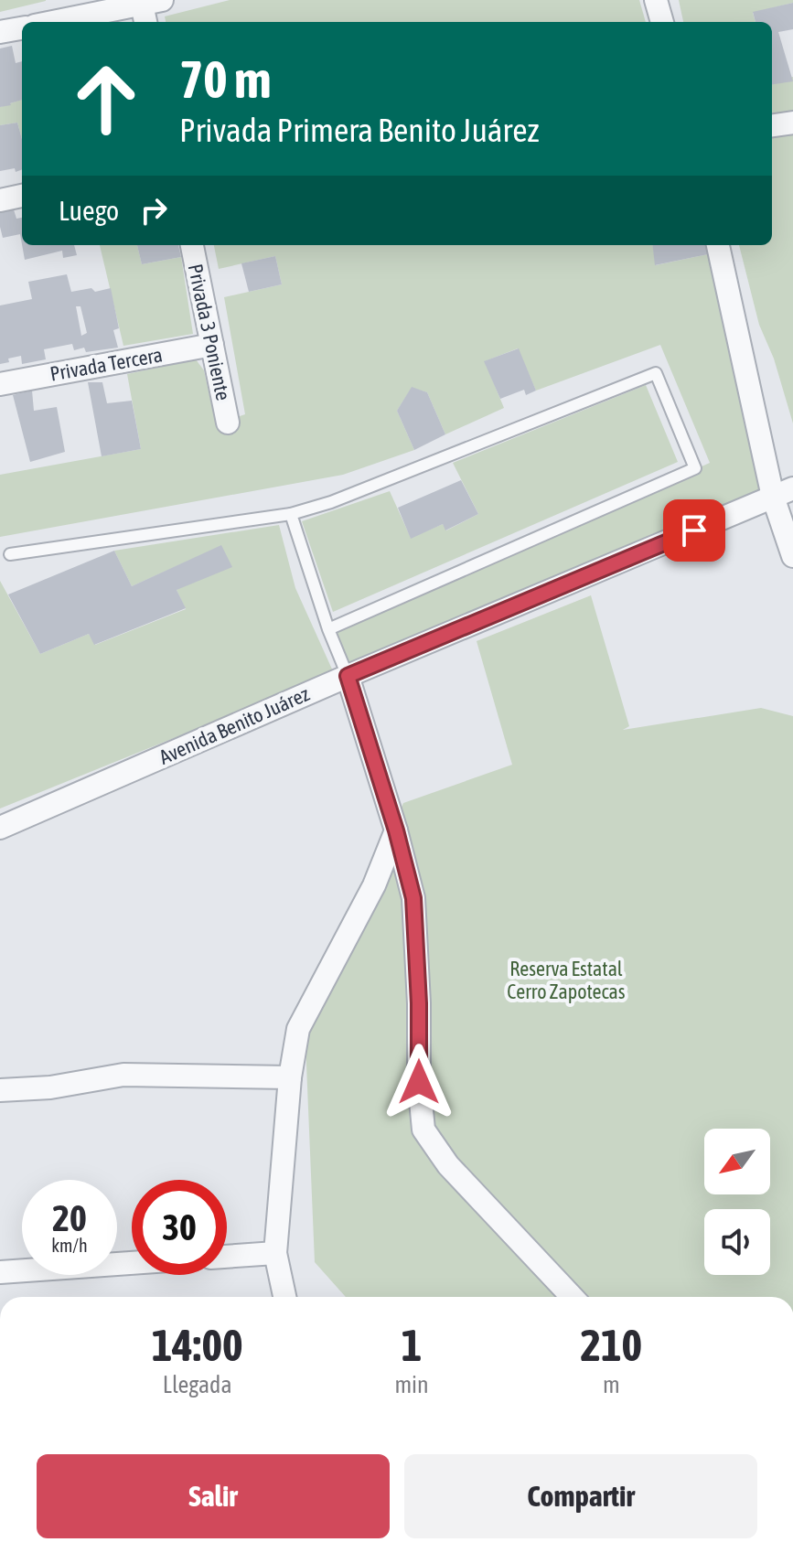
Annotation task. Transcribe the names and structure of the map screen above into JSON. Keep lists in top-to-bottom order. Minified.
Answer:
{"streets":{"street":["Privada 3 Poniente","Privada Tercera","Avenida Benito Juárez"]},"crossings":[["Privada 3 Poniente","Privada Tercera"]],"parks":["Reserva Estatal Cerro Zapotecas"],"north":"bottom left","page":{"turn":["70 m","Privada Primera Benito Juárez"],"then":"Luego","speed":"20 km/h","limit":"30","eta":["14:00","Llegada","1","min","210","m"],"buttons":["Salir","Compartir"]}}
